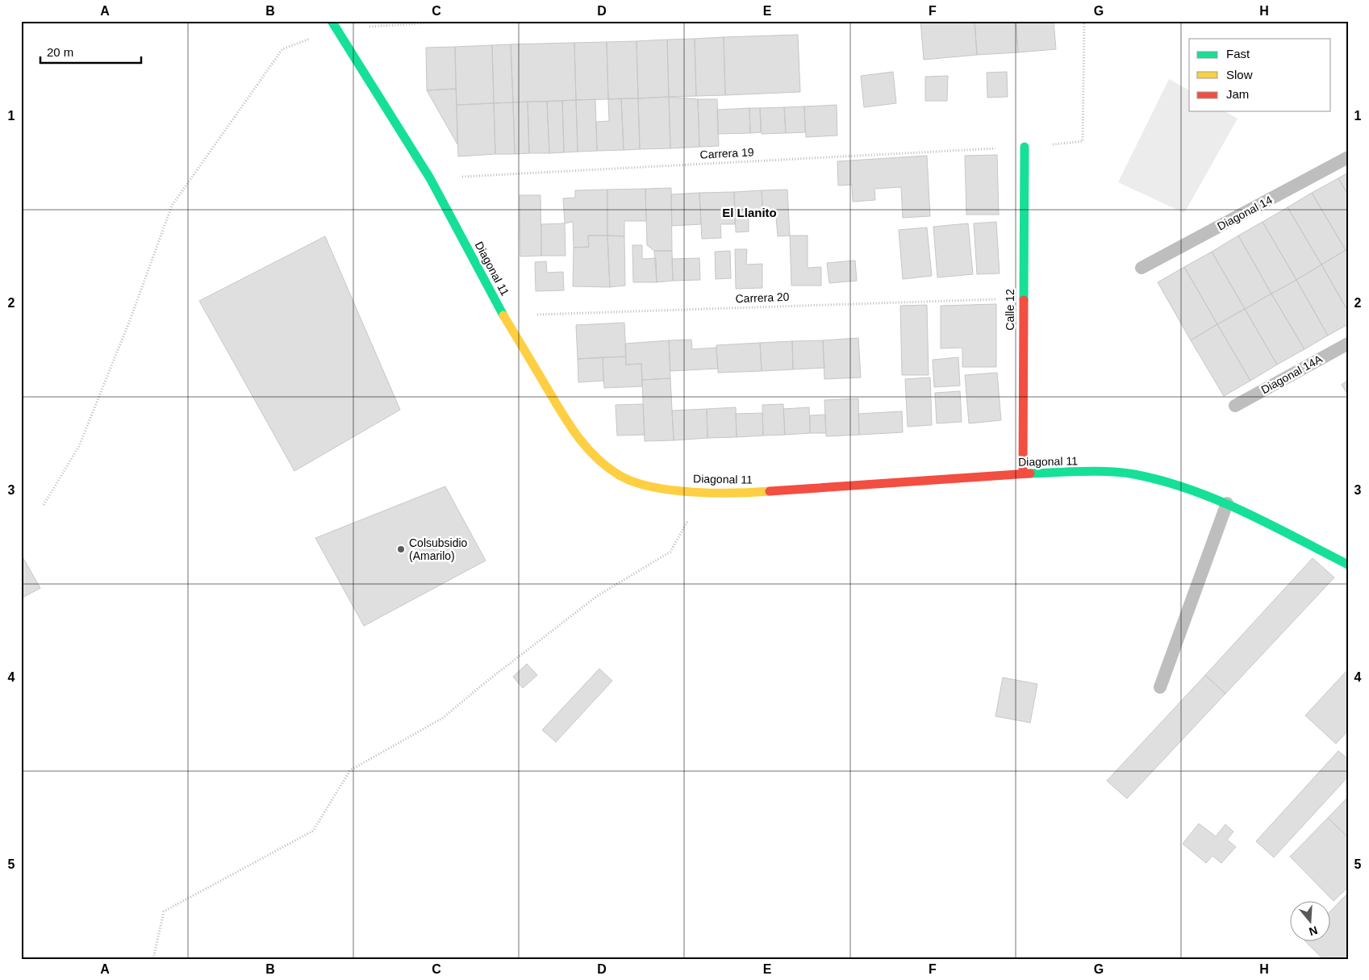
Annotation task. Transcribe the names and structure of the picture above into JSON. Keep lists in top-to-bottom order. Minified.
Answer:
{"streets":{"street":["Diagonal 11","Calle 12"],"lane":["Diagonal 14","Diagonal 14A"],"path":["Carrera 19","Carrera 20"]},"crossings":[["Carrera 19","Diagonal 11"],["Carrera 19","Calle 12"],["Diagonal 11","Carrera 20"],["Diagonal 11","Calle 12"],["Carrera 20","Calle 12"]],"districts":["El Llanito"],"places":["Colsubsidio (Amarilo)"],"legend":["Fast","Slow","Jam"],"scale_bar":"20 m","north":"bottom","grid":{"columns":["A","B","C","D","E","F","G","H"],"rows":["1","2","3","4","5"]}}
